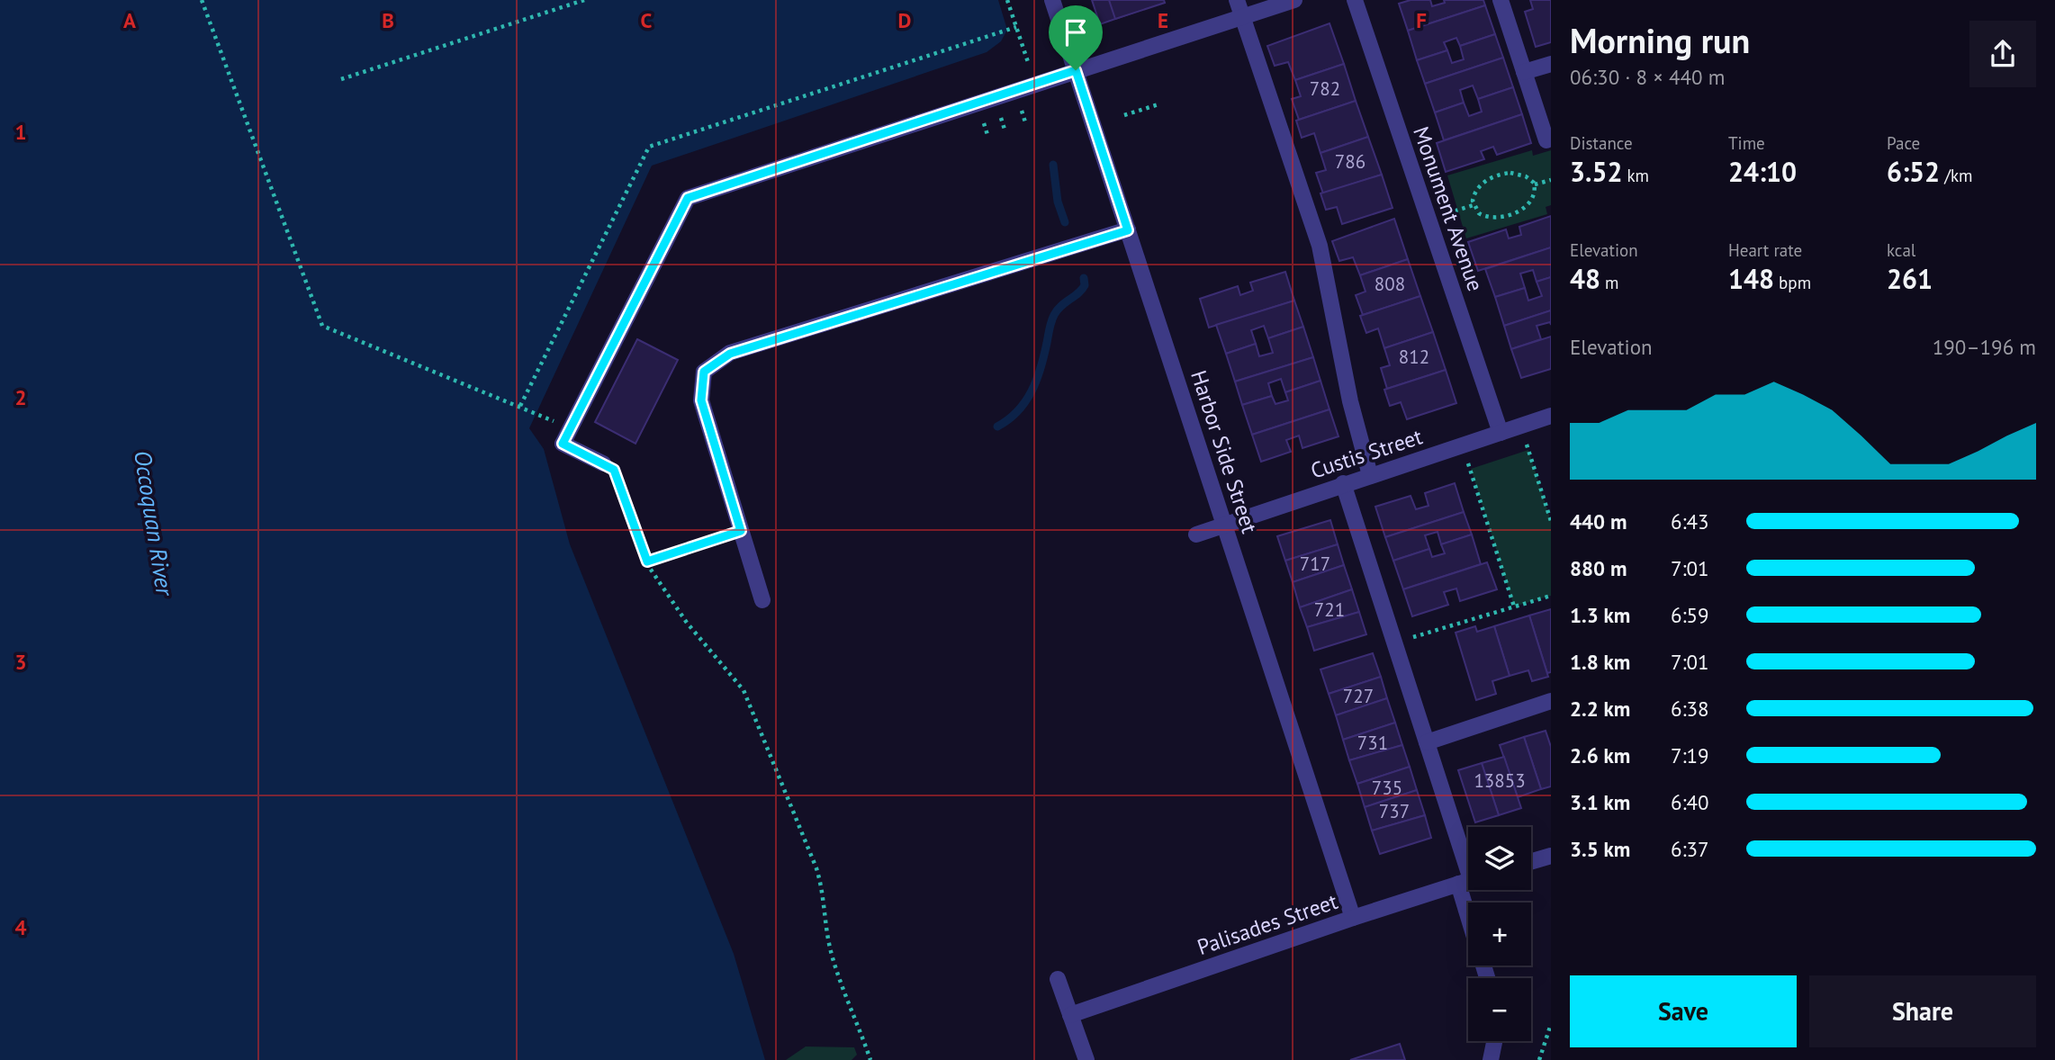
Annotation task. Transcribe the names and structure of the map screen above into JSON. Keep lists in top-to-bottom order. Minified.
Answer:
{"streets":{"street":["Monument Avenue","Harbor Side Street","Custis Street","Palisades Street"]},"crossings":[["Monument Avenue","Custis Street"],["Harbor Side Street","Custis Street"],["Harbor Side Street","Palisades Street"]],"water":["Occoquan River"],"house_numbers":["782","786","808","812","717","721","727","731","13853","735","737"],"page":{"heading":["Morning run","06:30 · 8 × 440 m"],"stats":[["Distance","3.52 km"],["Time","24:10"],["Pace","6:52 /km"],["Elevation","48 m"],["Heart rate","148 bpm"],["kcal","261"]],"chart":["Elevation","190–196 m"],"list":[{"name":"440 m","note":"6:43"},{"name":"880 m","note":"7:01"},{"name":"1.3 km","note":"6:59"},{"name":"1.8 km","note":"7:01"},{"name":"2.2 km","note":"6:38"},{"name":"2.6 km","note":"7:19"},{"name":"3.1 km","note":"6:40"},{"name":"3.5 km","note":"6:37"}],"map_buttons":["+","−"],"buttons":["Save","Share"]},"grid":{"columns":["A","B","C","D","E","F"],"rows":["1","2","3","4"]}}
